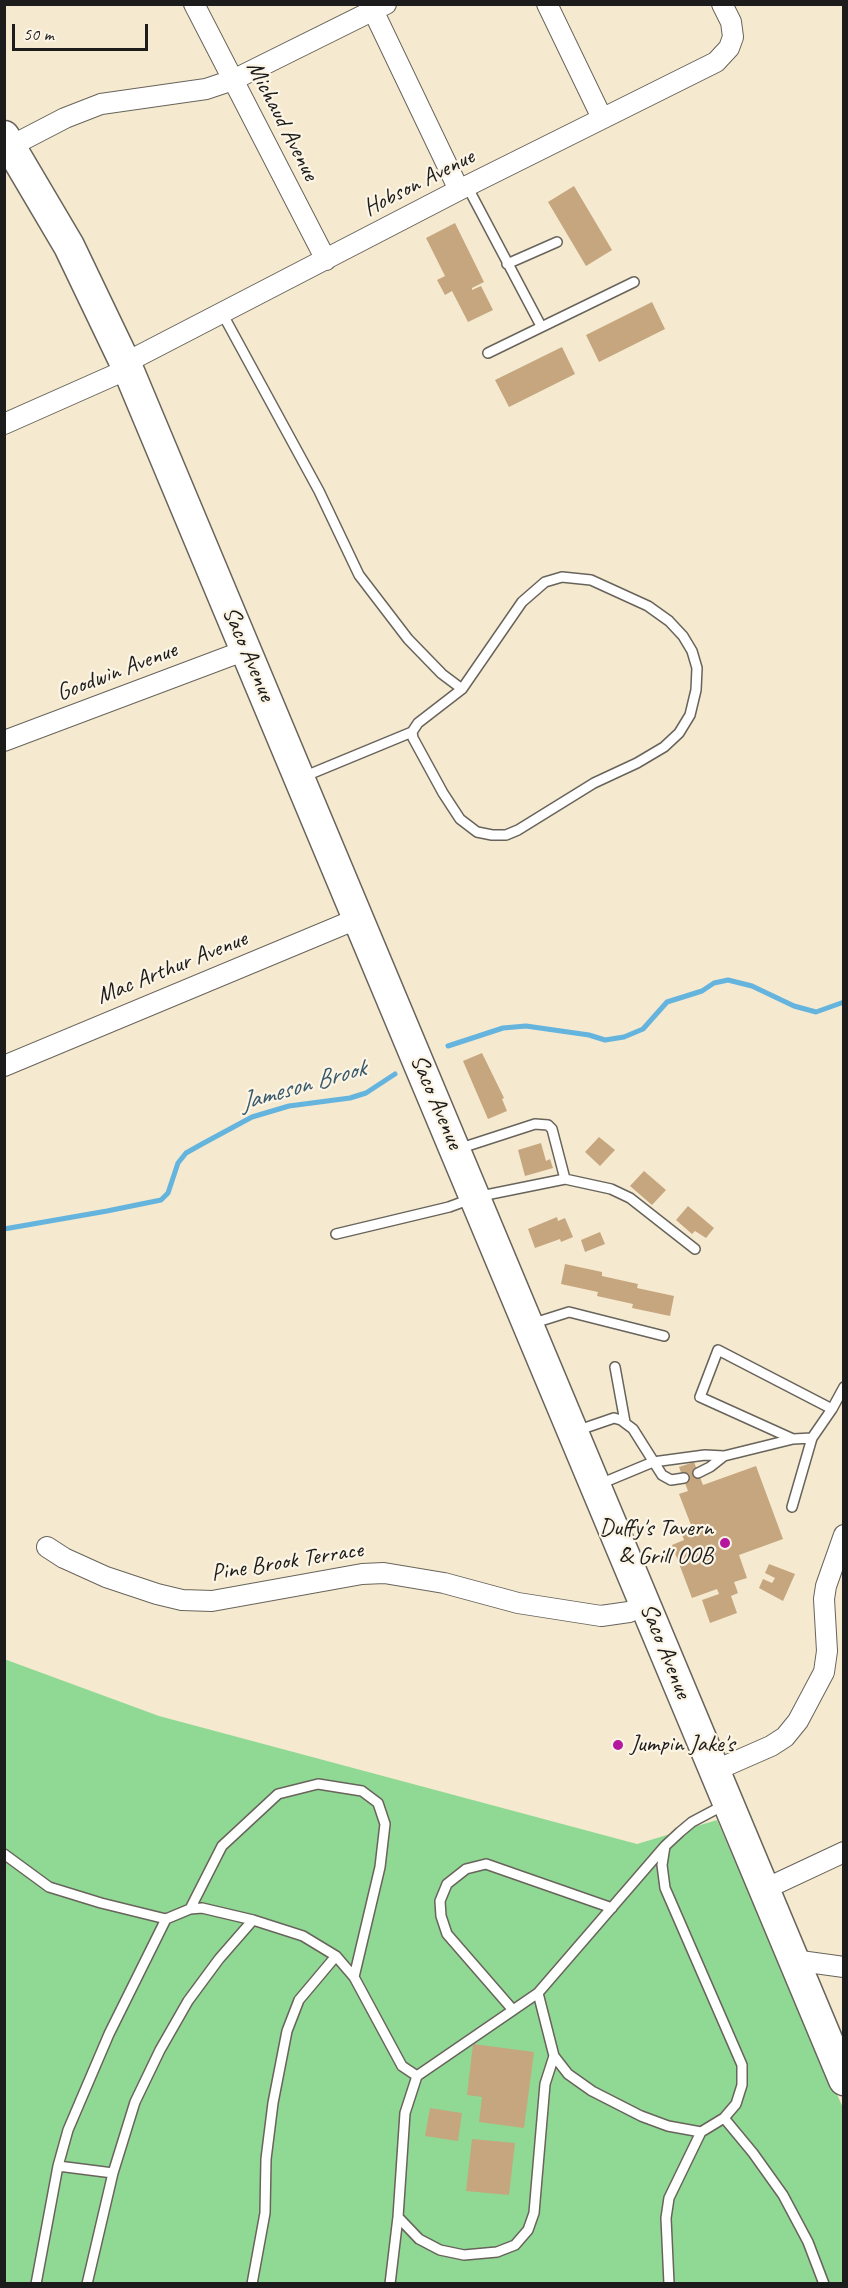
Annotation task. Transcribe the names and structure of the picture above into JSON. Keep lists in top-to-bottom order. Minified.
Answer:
{"streets":{"main road":["Saco Avenue"],"street":["Michaud Avenue","Hobson Avenue","Goodwin Avenue","Mac Arthur Avenue","Pine Brook Terrace"]},"crossings":[["Michaud Avenue","Hobson Avenue"],["Hobson Avenue","Saco Avenue"],["Saco Avenue","Goodwin Avenue"],["Saco Avenue","Mac Arthur Avenue"],["Saco Avenue","Pine Brook Terrace"]],"water":["Jameson Brook"],"places":["Duffy's Tavern & Grill OOB","Jumpin Jake's"],"scale_bar":"50 m"}
